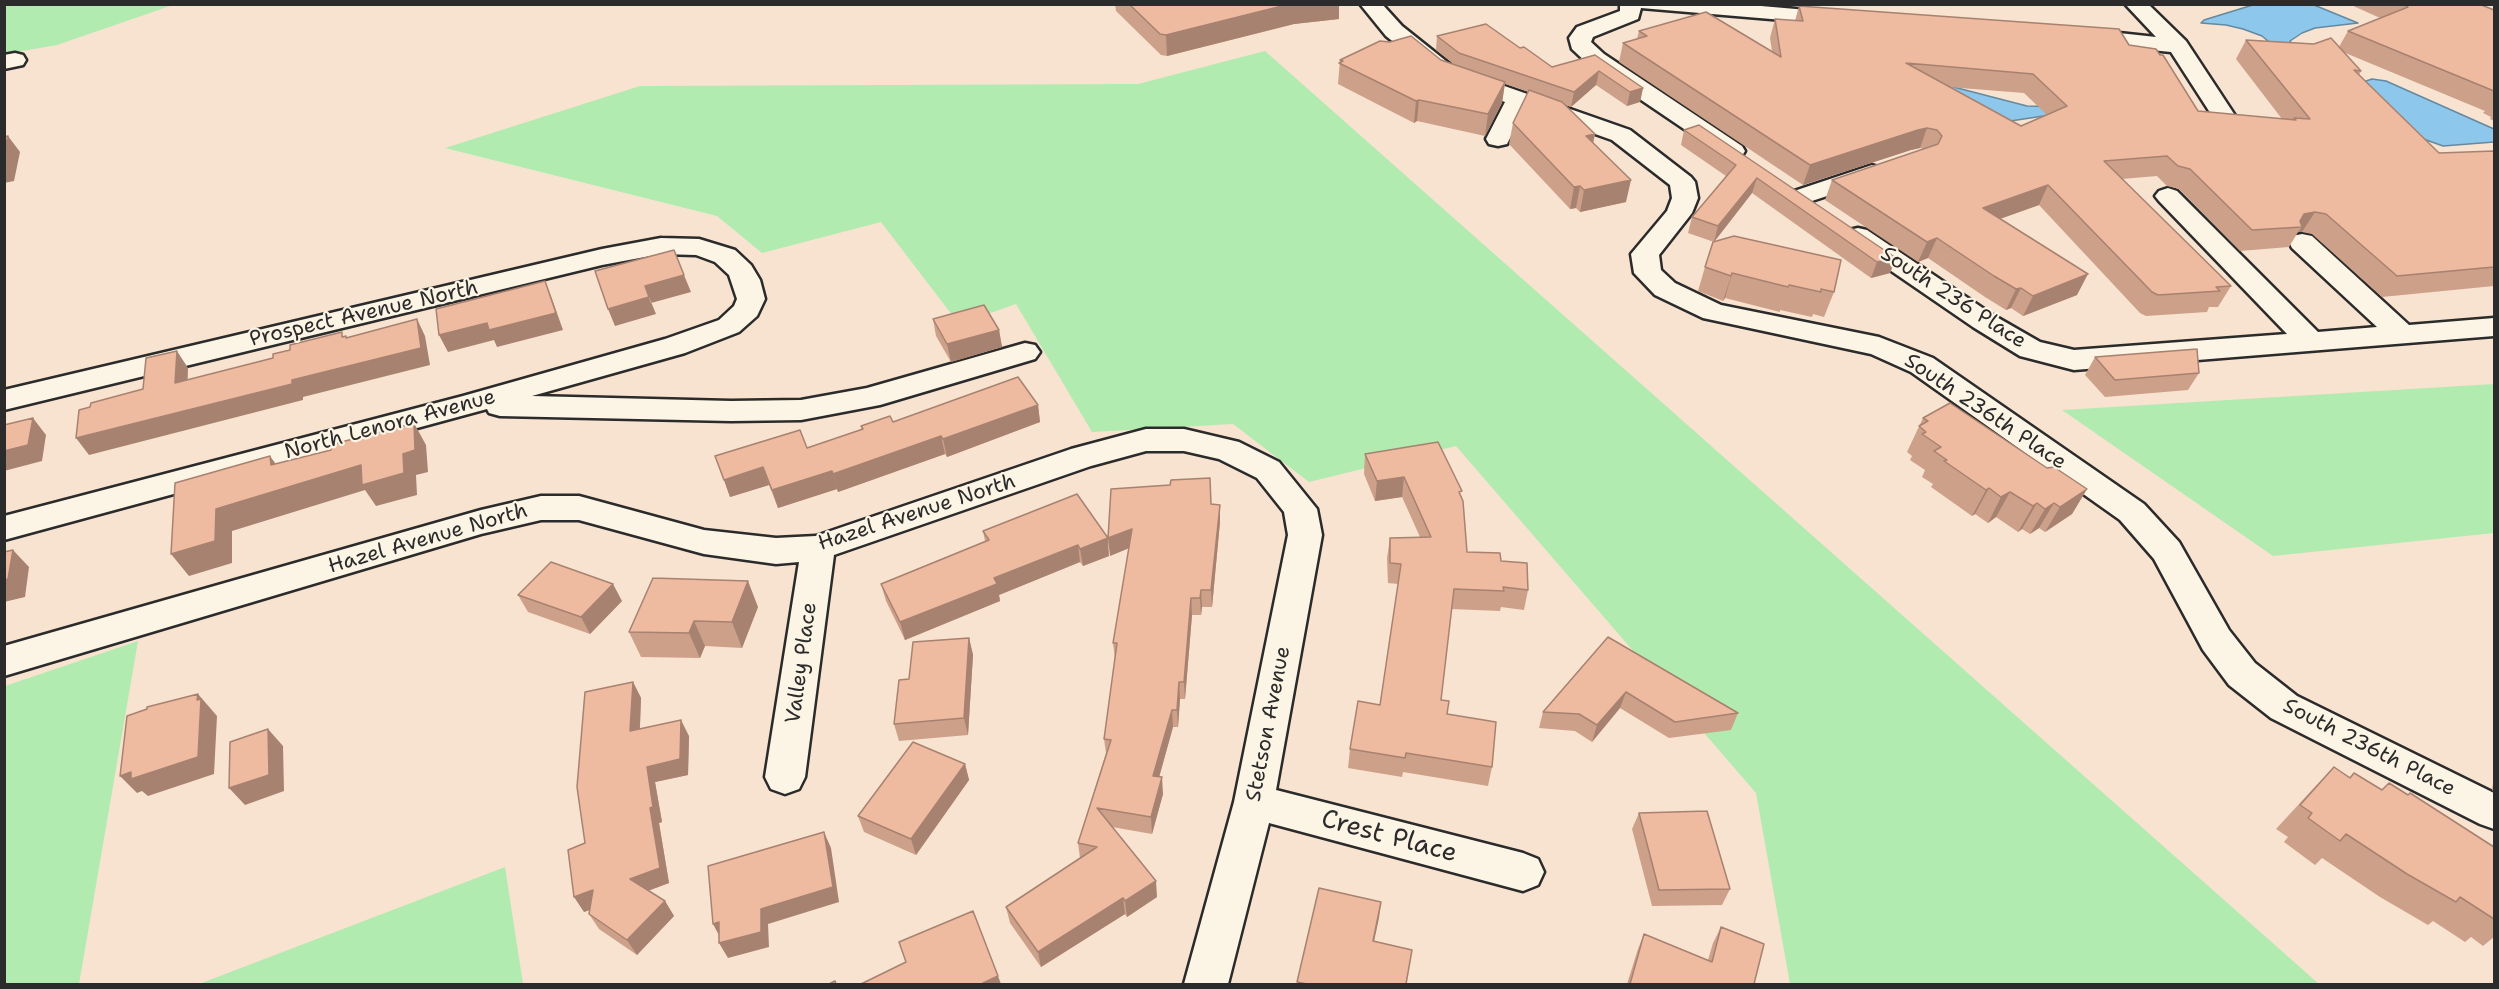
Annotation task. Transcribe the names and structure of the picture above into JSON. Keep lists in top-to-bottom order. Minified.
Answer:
{"streets":{"street":["South 236 Place","Prospect Avenue North","South 236th Place","North Lenora Avenue","Hazel Avenue North","Valley Place","Stetson Avenue","Crest Place"]},"crossings":[["Prospect Avenue North","North Lenora Avenue"],["Hazel Avenue North","Valley Place"],["Hazel Avenue North","Stetson Avenue"],["Stetson Avenue","Crest Place"]]}
